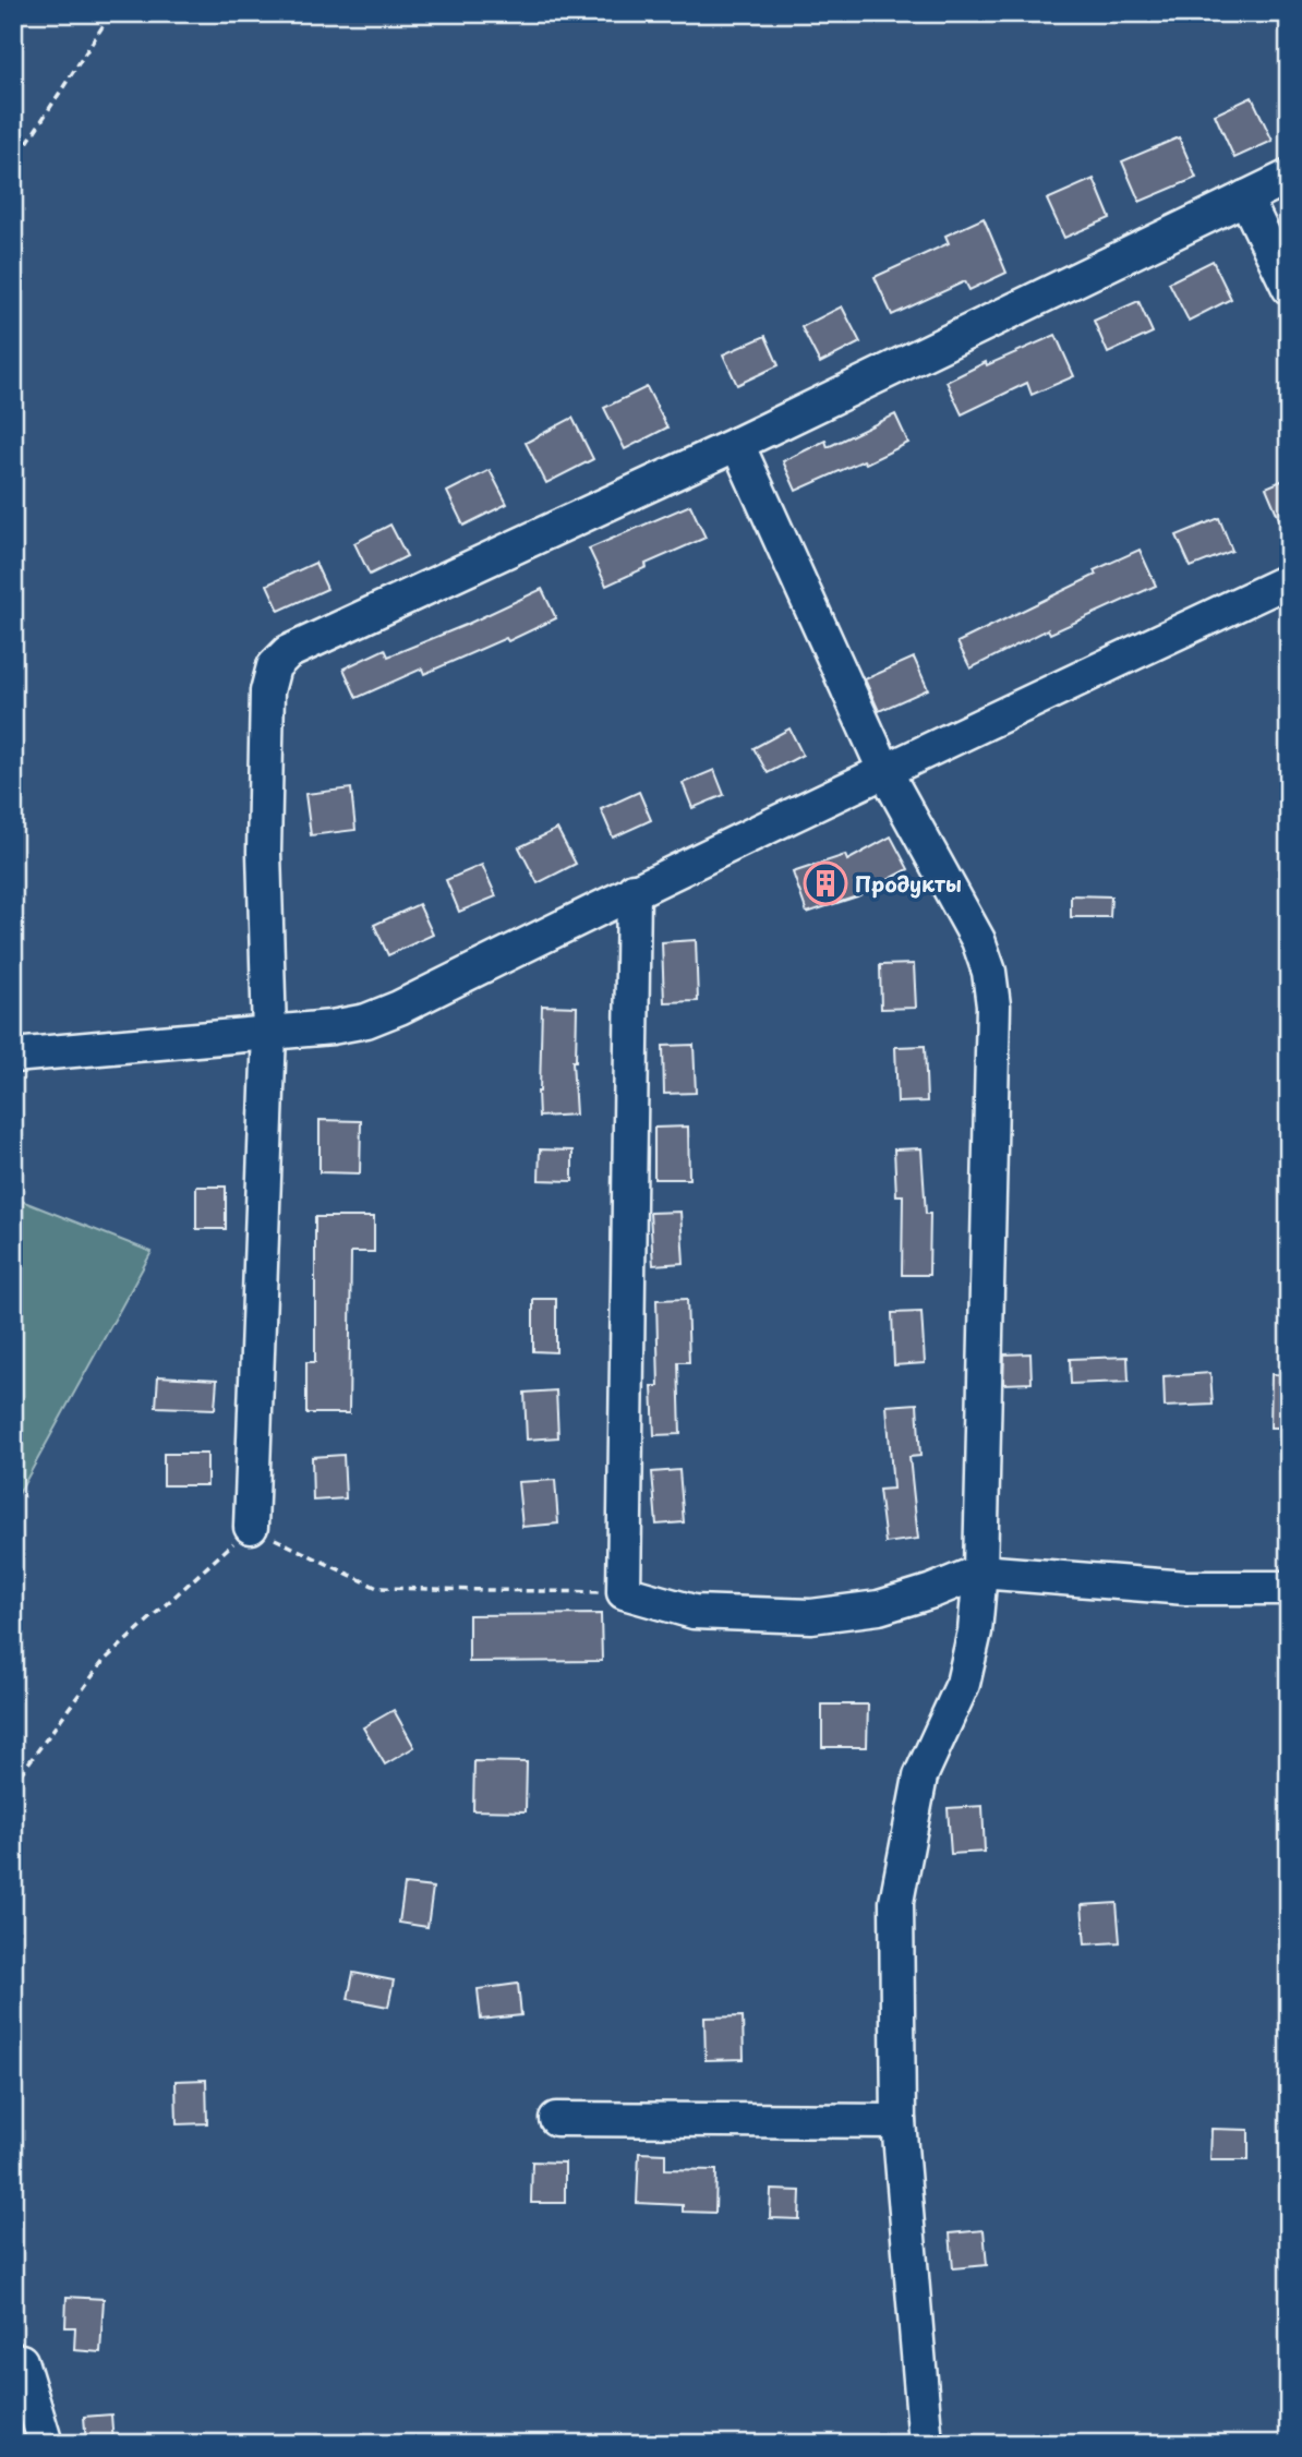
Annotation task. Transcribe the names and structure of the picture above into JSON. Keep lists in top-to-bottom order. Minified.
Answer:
{"places":{"building":["Продукты"]}}
